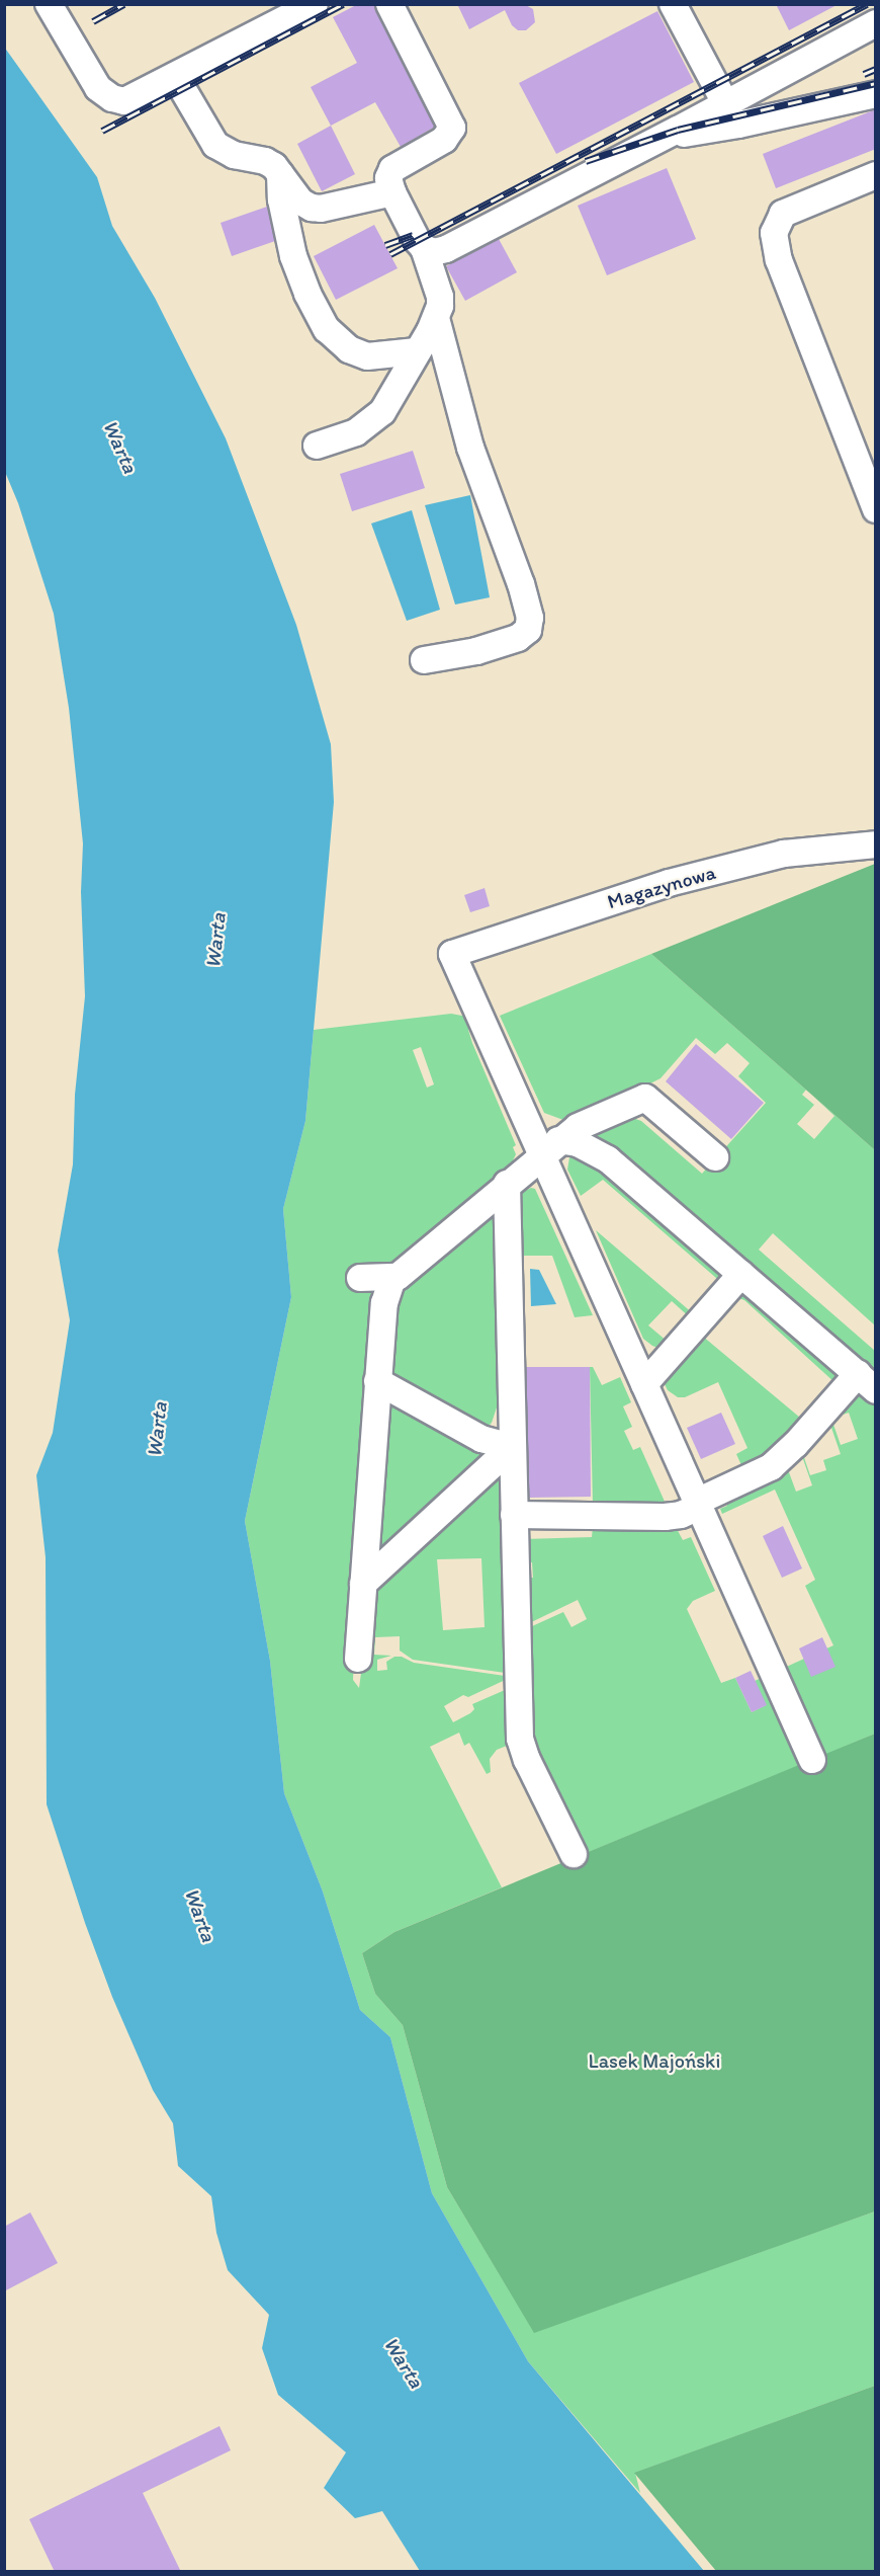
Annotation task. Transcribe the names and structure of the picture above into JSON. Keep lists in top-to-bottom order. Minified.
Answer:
{"streets":{"lane":["Magazynowa"]},"water":["Warta"],"parks":["Lasek Majoński"]}
